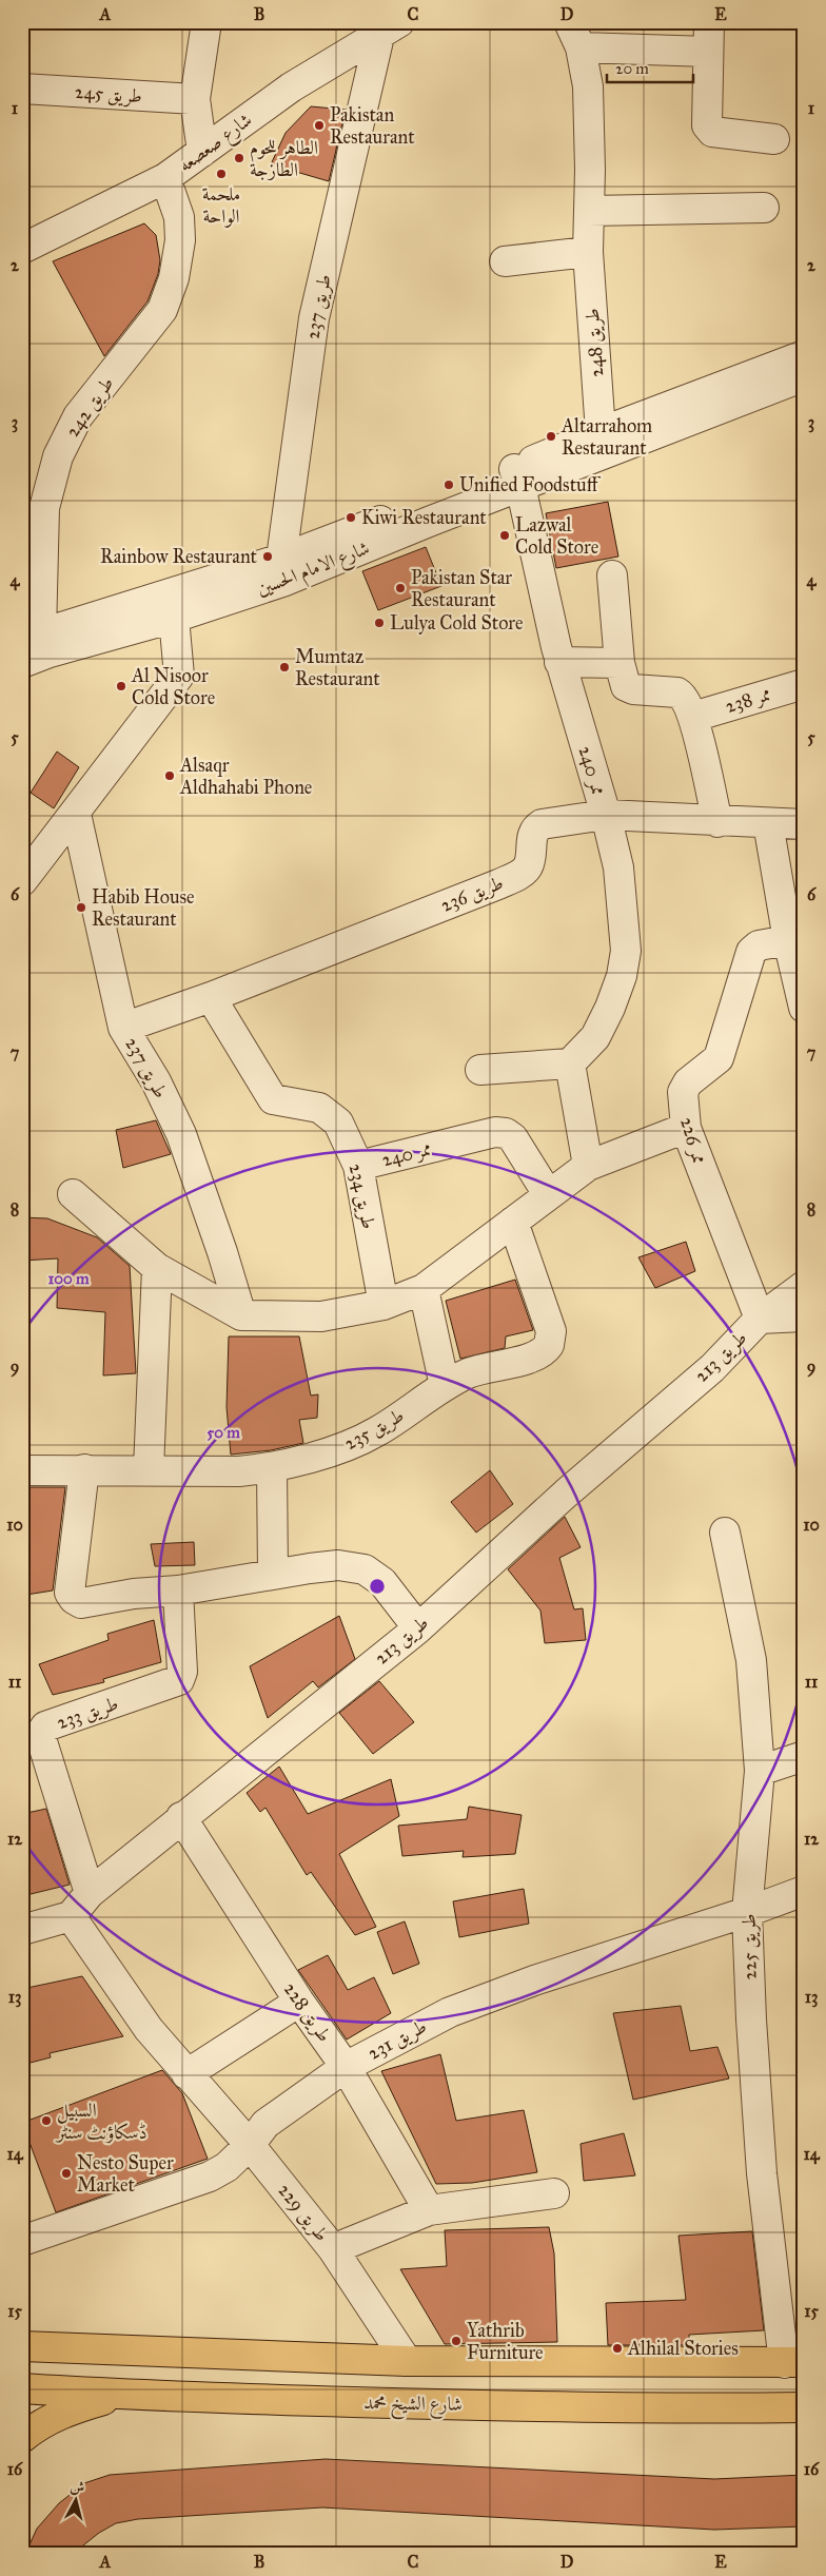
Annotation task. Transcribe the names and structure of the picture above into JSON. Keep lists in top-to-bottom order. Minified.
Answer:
{"streets":{"main road":["شارع الشيخ محمد"],"street":["طريق 245","شارع صعصعه","طريق 237","طريق 248","طريق 242","شارع الامام الحسين","ممر 238","ممر 240","طريق 236","ممر 226","طريق 234","طريق 213","طريق 235","طريق 233","طريق 225","طريق 228","طريق 231","طريق 229"]},"crossings":[["شارع صعصعه","طريق 237"],["شارع صعصعه","طريق 242"],["طريق 237","شارع الامام الحسين"],["طريق 237","طريق 236"],["طريق 248","شارع الامام الحسين"],["طريق 242","شارع الامام الحسين"],["شارع الامام الحسين","ممر 240"],["ممر 240","طريق 236"],["ممر 240","طريق 234"],["طريق 236","طريق 234"],["ممر 226","طريق 213"],["طريق 213","طريق 233"],["طريق 213","طريق 228"],["طريق 213","طريق 229"],["طريق 225","طريق 231"],["طريق 228","طريق 231"],["طريق 231","طريق 229"]],"places":["Pakistan Restaurant","الطاهر للحوم الطازجة","ملحمة الواحة","Altarrahom Restaurant","Unified Foodstuff","Kiwi Restaurant","Lazwal Cold Store","Rainbow Restaurant","Pakistan Star Restaurant","Lulya Cold Store","Mumtaz Restaurant","Al Nisoor Cold Store","Alsaqr Aldhahabi Phone","Habib House Restaurant","السبیل ڈسکاؤنٹ سنٹر","Nesto Super Market","Yathrib Furniture","Alhilal Stories"],"scale_bar":"20 m","north":"top","grid":{"columns":["A","B","C","D","E"],"rows":["1","2","3","4","5","6","7","8","9","10","11","12","13","14","15","16"]},"rings":["100 m","50 m"]}
